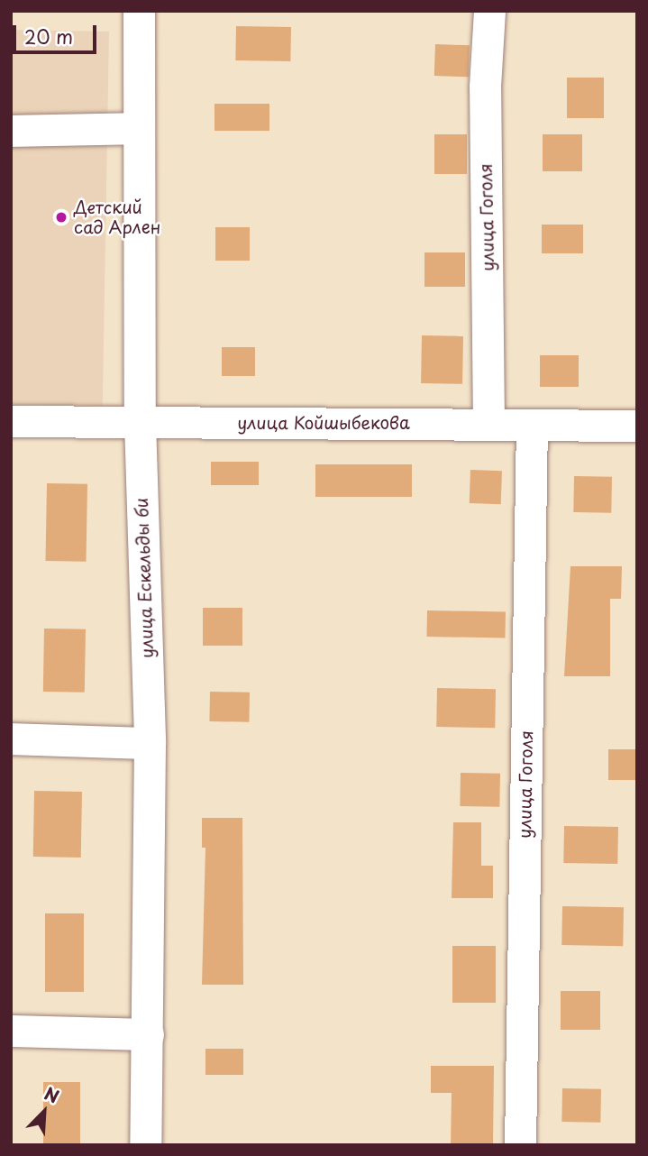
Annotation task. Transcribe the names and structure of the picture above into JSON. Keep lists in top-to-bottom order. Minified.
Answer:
{"streets":{"street":["улица Гоголя","улица Койшыбекова","улица Ескельды би"]},"crossings":[["улица Гоголя","улица Койшыбекова"],["улица Койшыбекова","улица Ескельды би"]],"places":["Детский сад Арлен"],"scale_bar":"20 m","north":"top right"}
